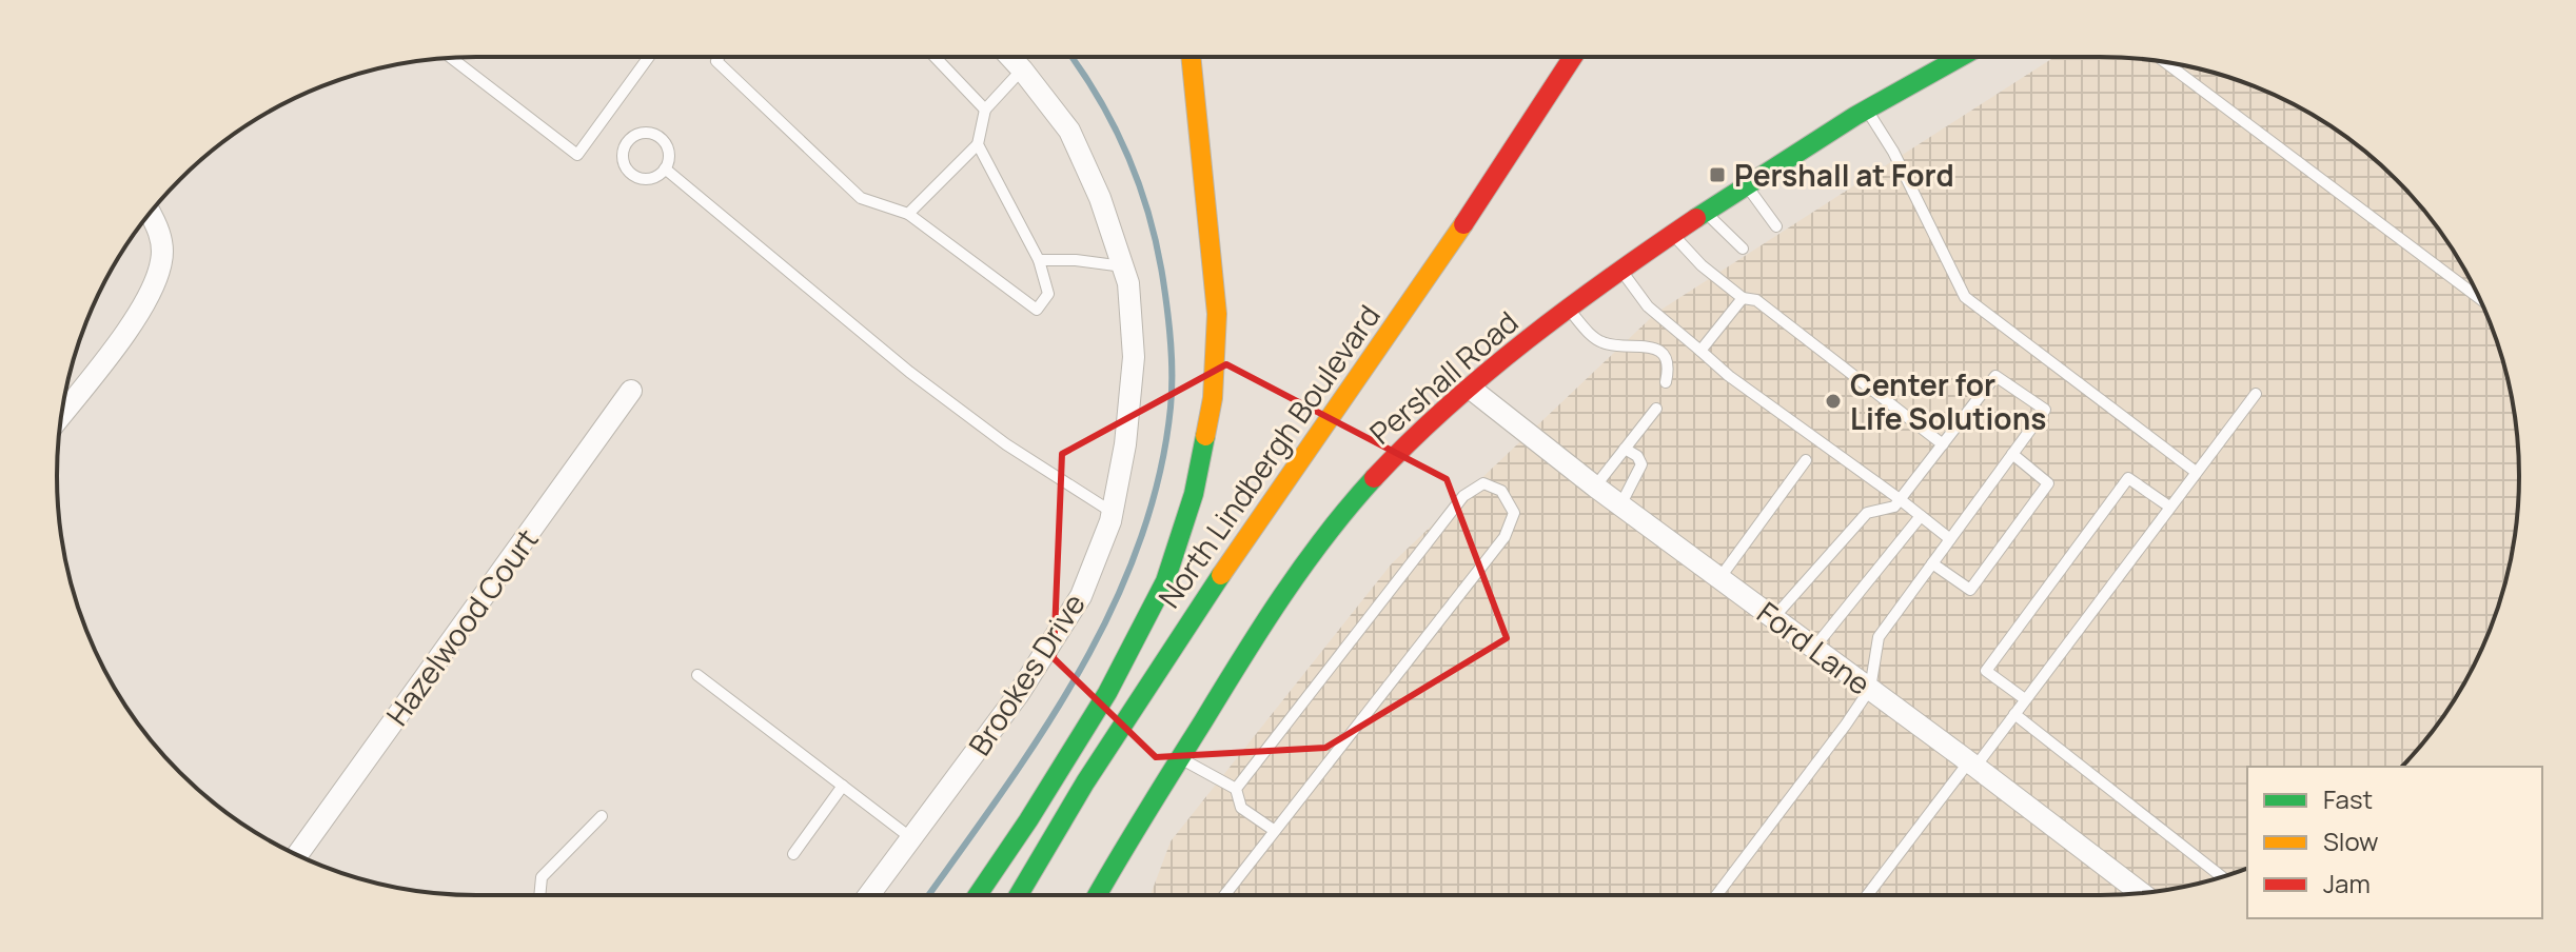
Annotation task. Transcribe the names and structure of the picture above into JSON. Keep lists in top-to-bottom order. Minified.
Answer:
{"streets":{"main road":["Pershall Road","North Lindbergh Boulevard"],"street":["Hazelwood Court","Ford Lane","Brookes Drive"]},"crossings":[["Pershall Road","Ford Lane"]],"places":{"transit":["Pershall at Ford"],"other":["Center for Life Solutions"]},"legend":["Fast","Slow","Jam"]}
